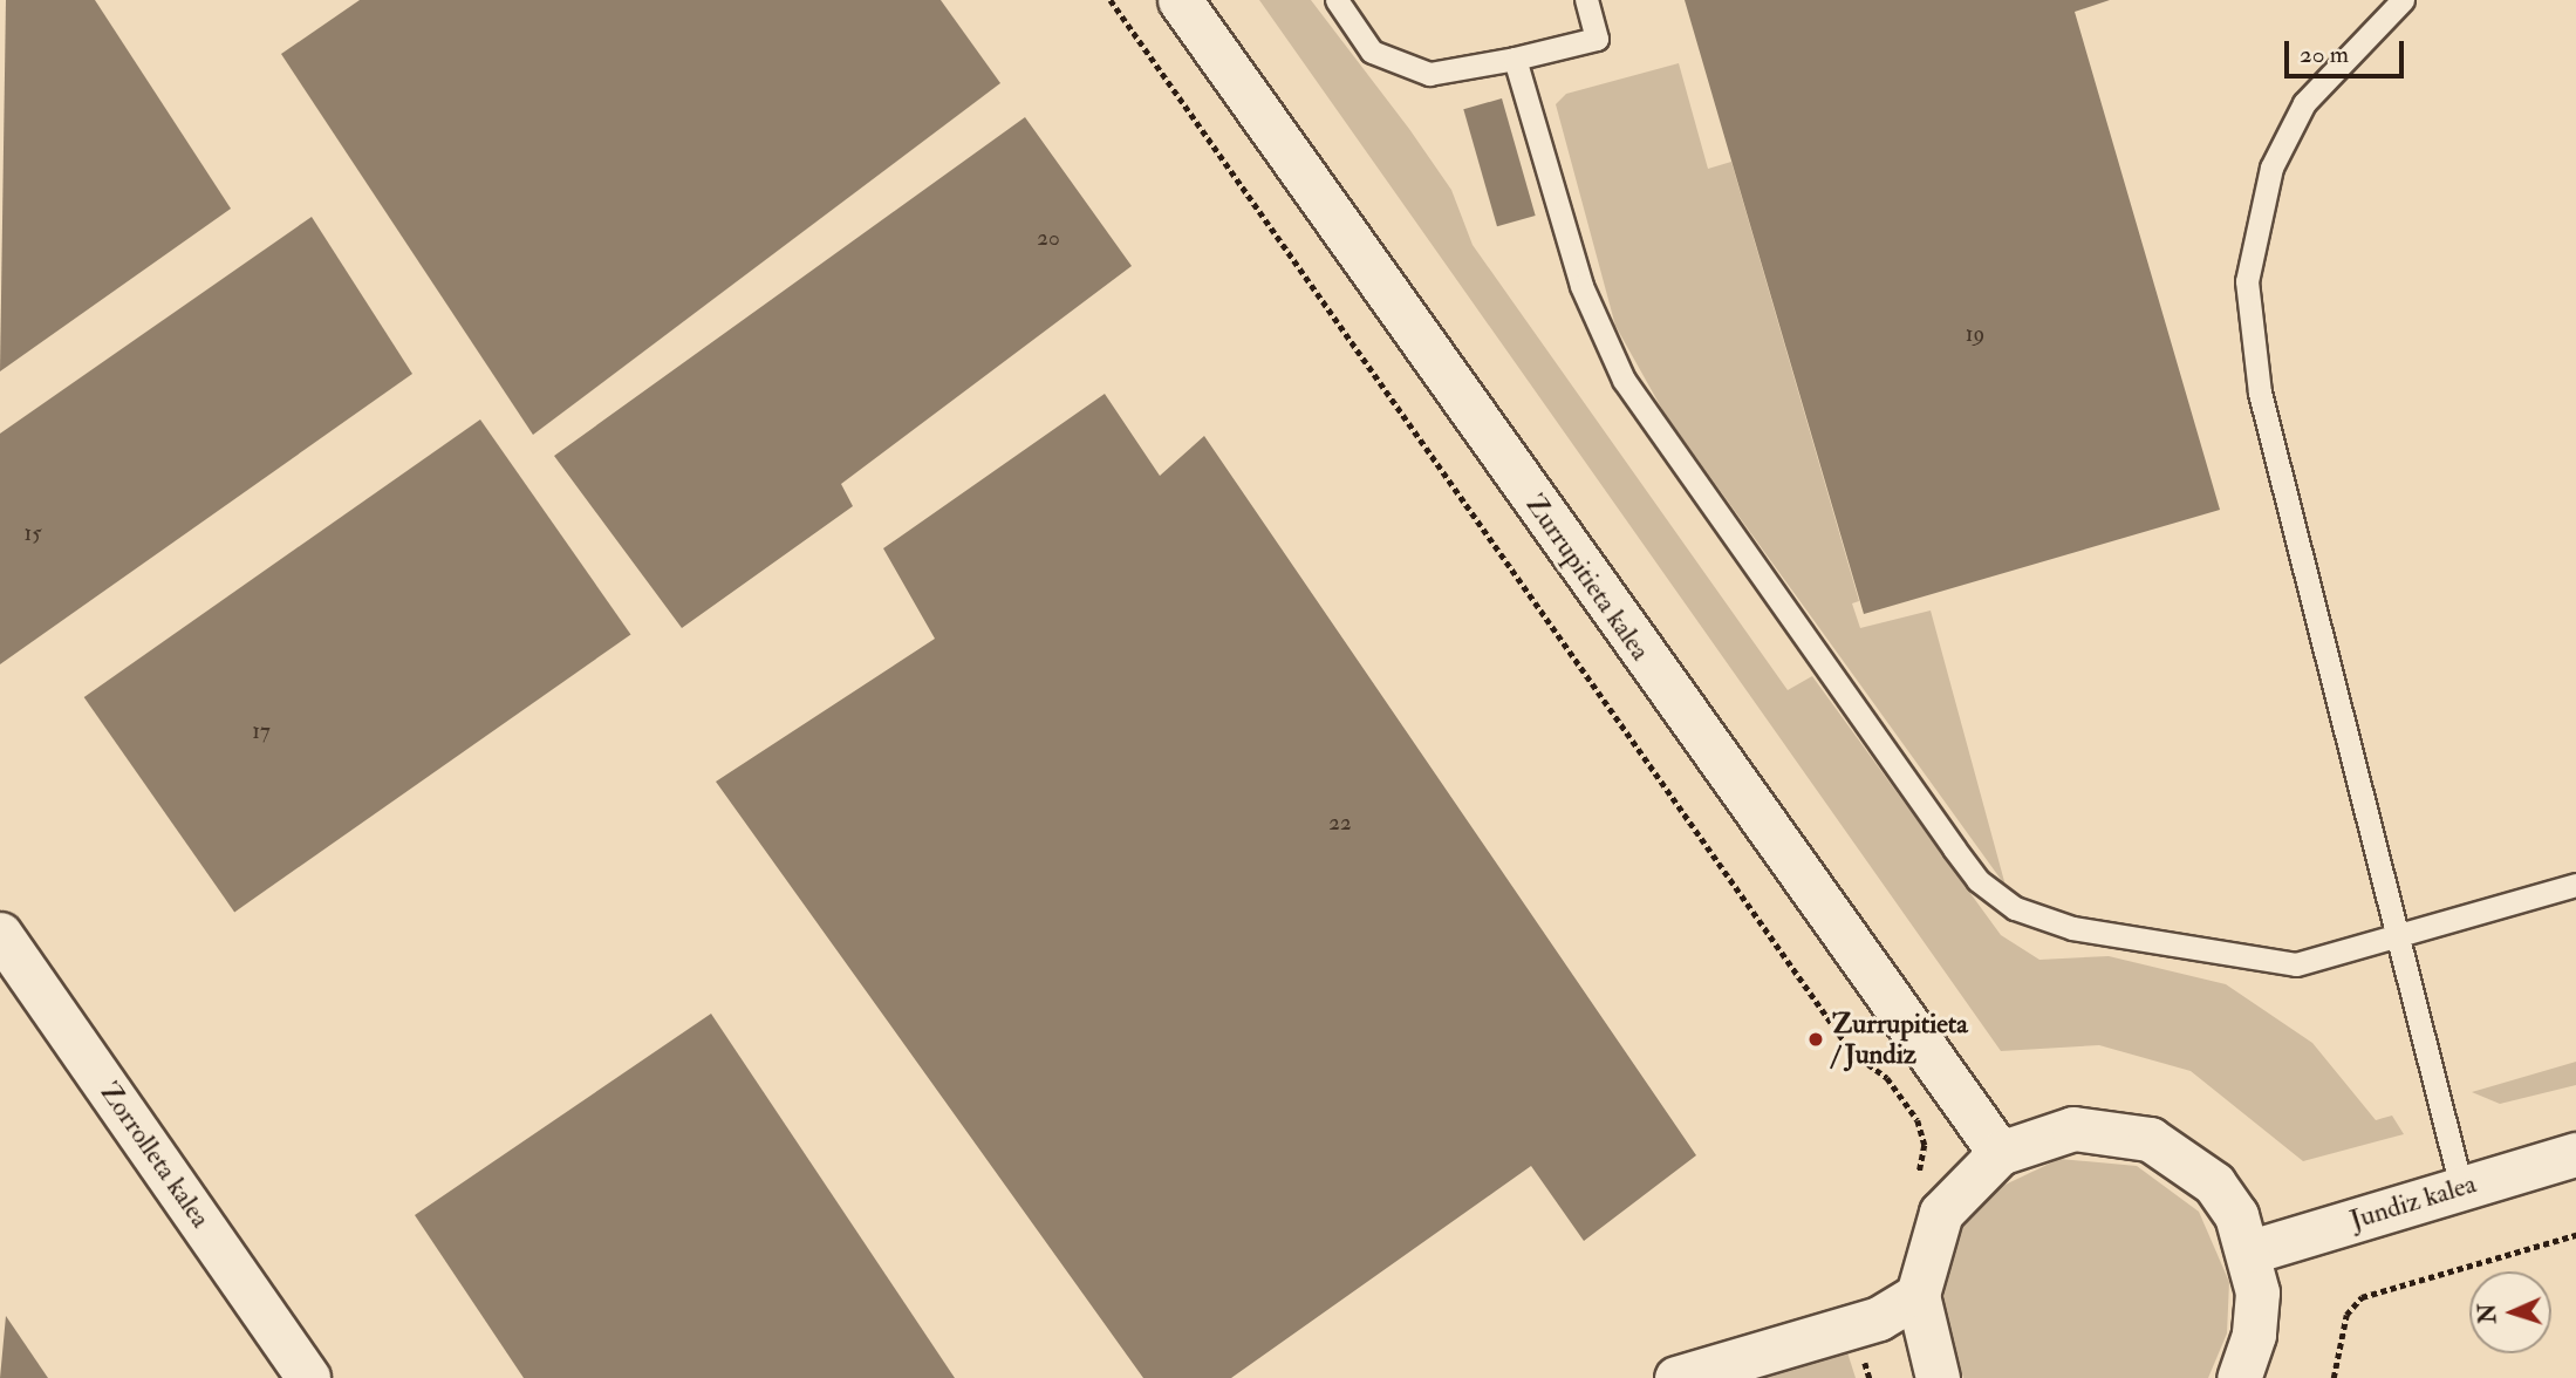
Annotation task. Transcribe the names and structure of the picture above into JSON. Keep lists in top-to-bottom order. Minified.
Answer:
{"streets":{"street":["Zurrupitieta kalea","Zorrolleta kalea","Jundiz kalea"]},"places":["Zurrupitieta / Jundiz"],"house_numbers":["20","19","15","17","22"],"scale_bar":"20 m","north":"left"}
